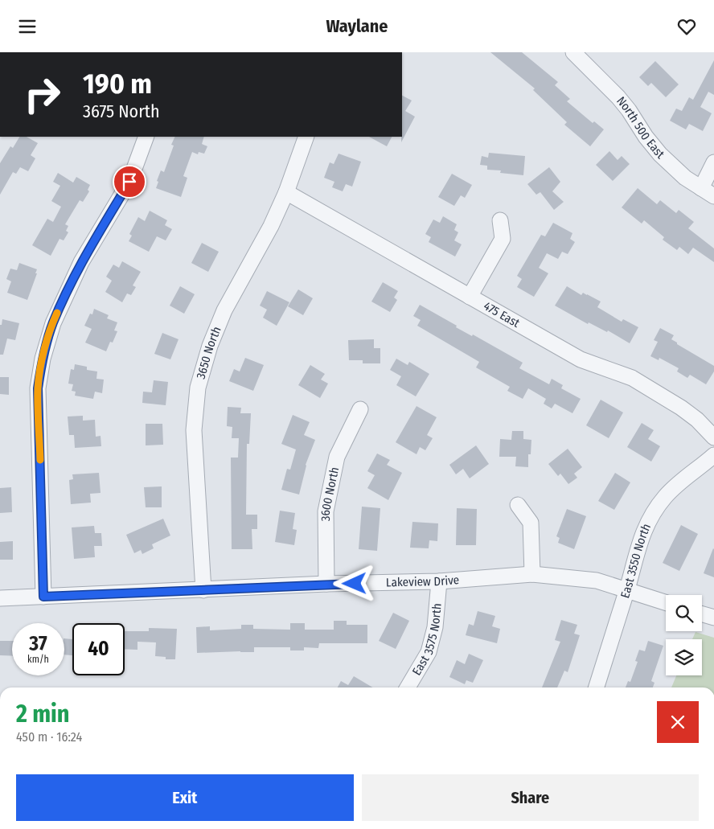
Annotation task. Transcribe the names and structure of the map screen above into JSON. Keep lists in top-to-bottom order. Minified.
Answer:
{"streets":{"street":["North 500 East","475 East","3650 North","3600 North","East 3550 North","Lakeview Drive","East 3575 North"]},"crossings":[["475 East","3650 North"],["3650 North","Lakeview Drive"],["3600 North","Lakeview Drive"],["East 3550 North","Lakeview Drive"],["Lakeview Drive","East 3575 North"]],"page":{"header":"Waylane","turn":["190 m","3675 North"],"speed":"37 km/h","limit":"40","heading":["2 min","450 m · 16:24"],"buttons":["Exit","Share"]}}
